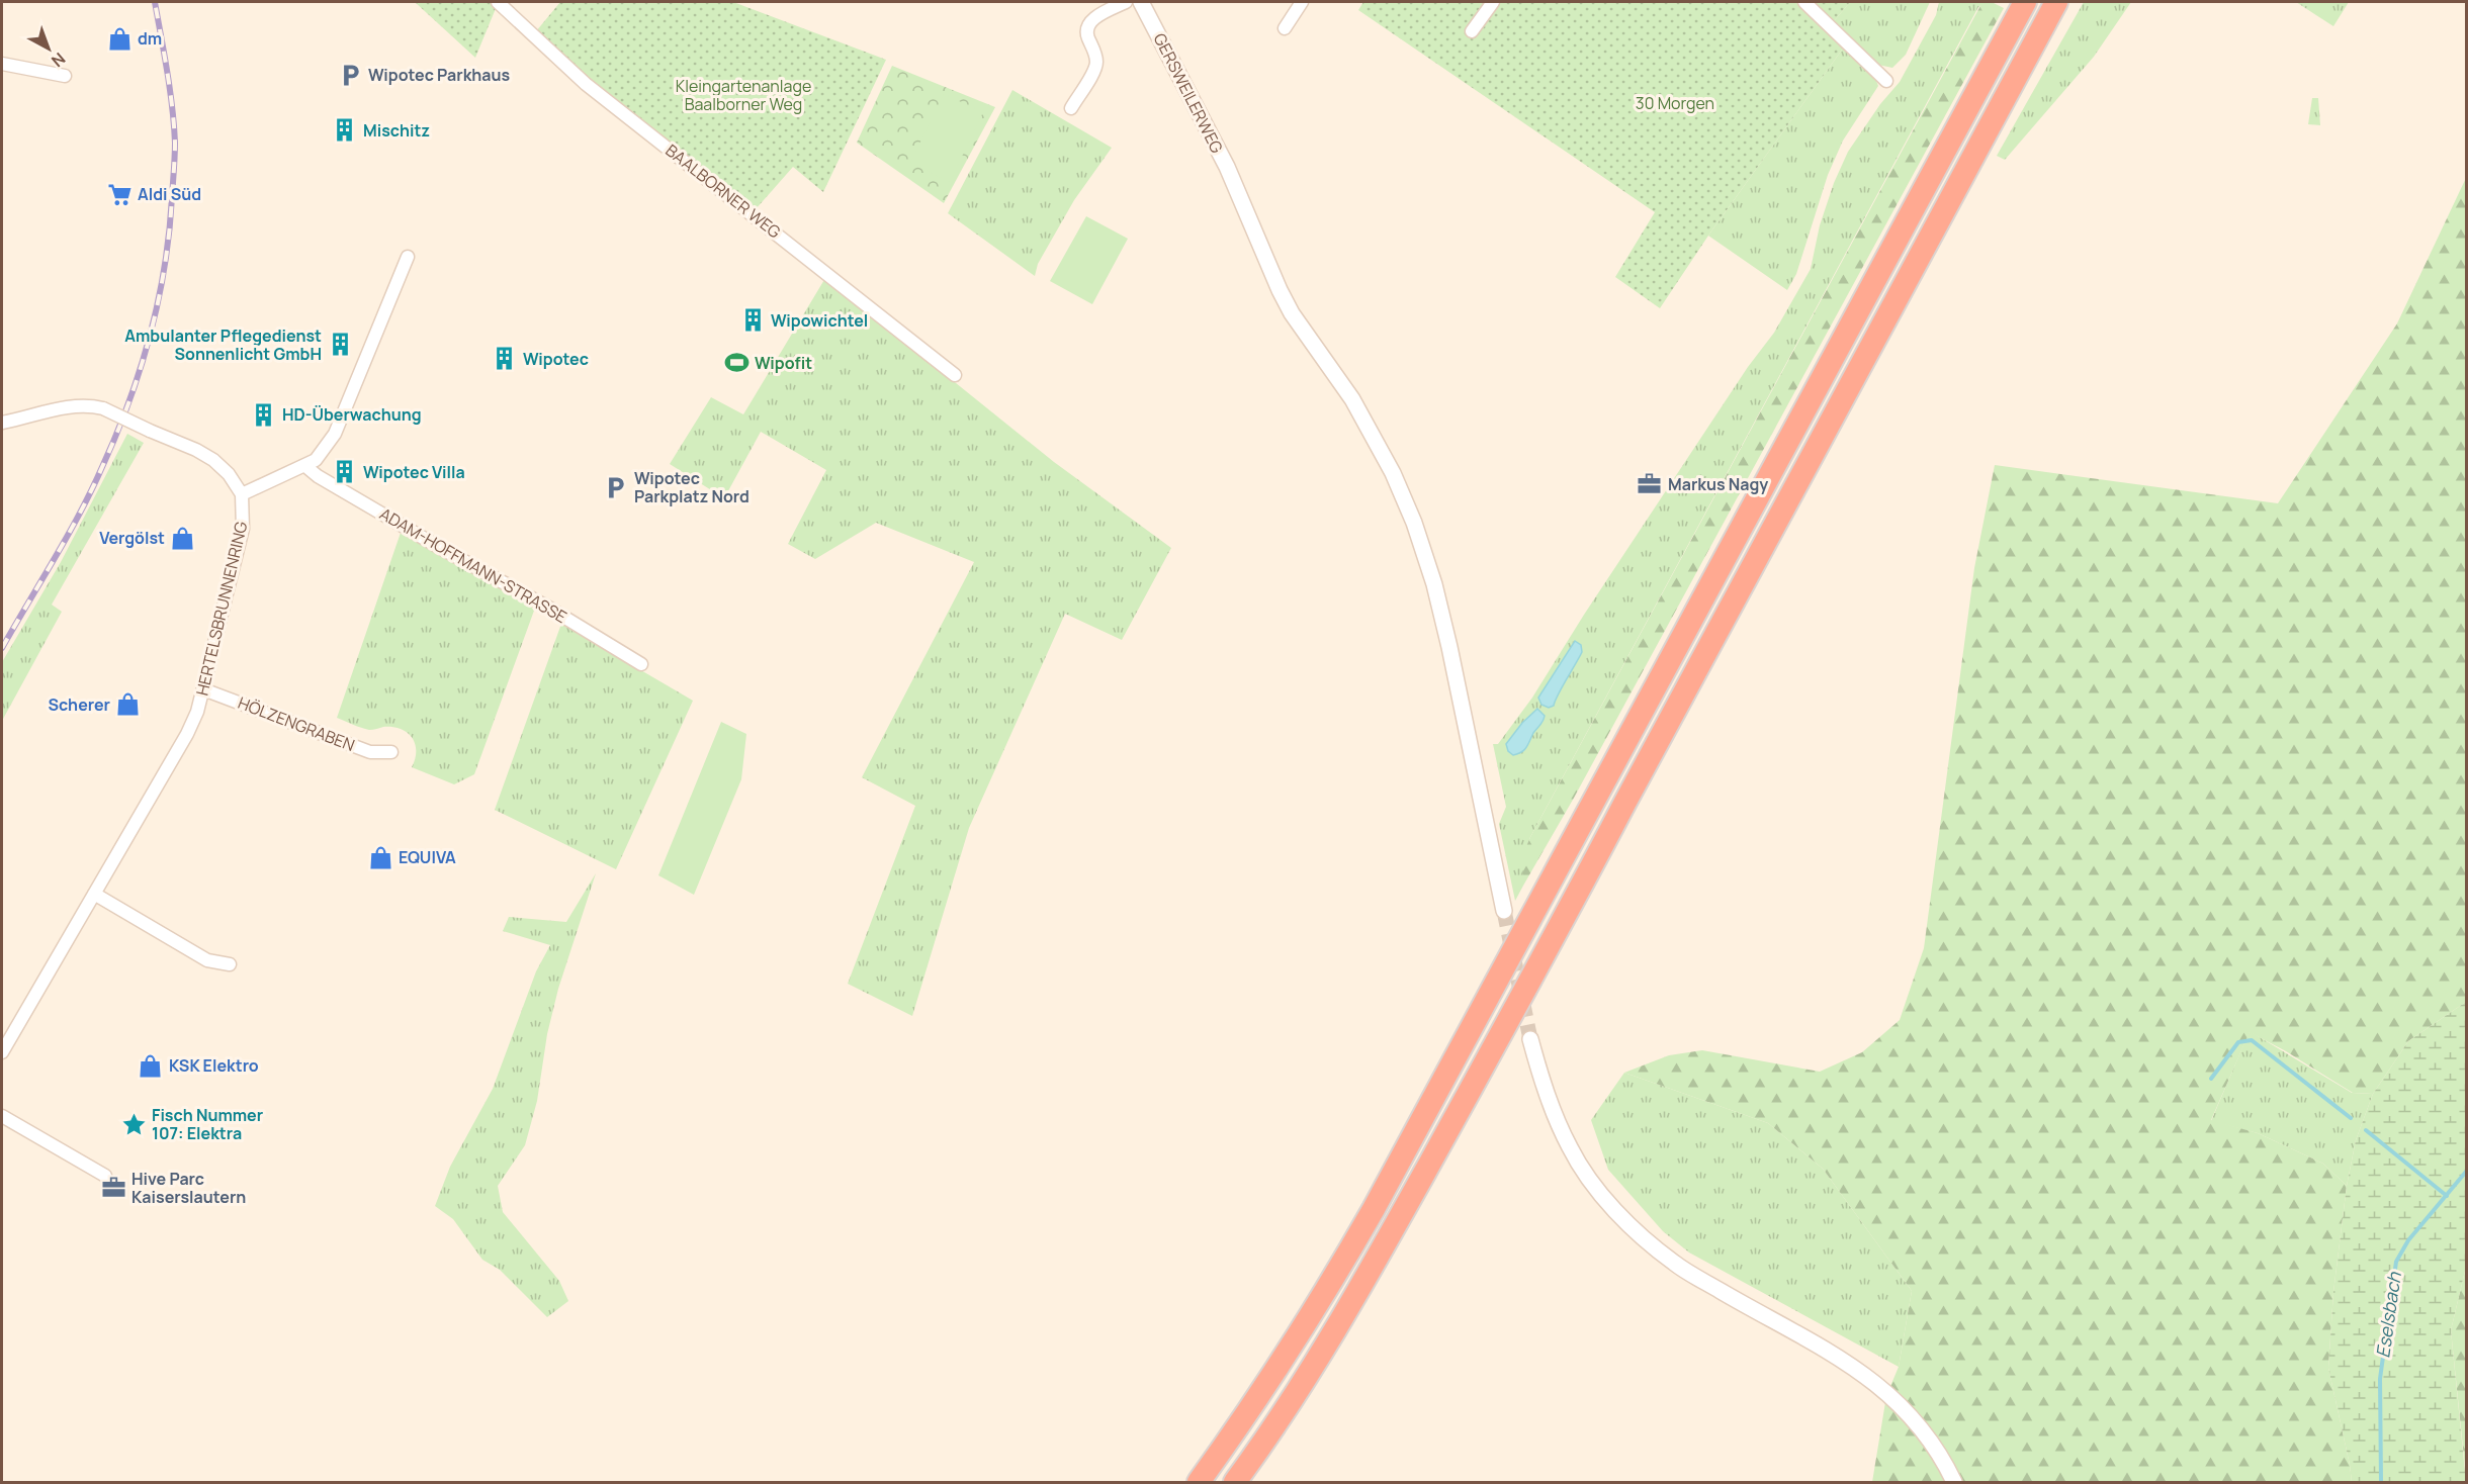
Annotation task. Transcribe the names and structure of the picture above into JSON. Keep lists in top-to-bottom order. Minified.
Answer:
{"streets":{"street":["GERSWEILERWEG","BAALBORNER WEG","ADAM-HOFFMANN-STRASSE","HERTELSBRUNNENRING","HÖLZENGRABEN"]},"crossings":[["HERTELSBRUNNENRING","HÖLZENGRABEN"]],"water":["Eselsbach"],"parks":["Kleingartenanlage Baalborner Weg","30 Morgen"],"places":{"shop":["dm","Vergölst","Scherer","EQUIVA","KSK Elektro"],"parking":["Wipotec Parkhaus","Wipotec Parkplatz Nord"],"building":["Mischitz","Wipowichtel","Ambulanter Pflegedienst Sonnenlicht GmbH","Wipotec","HD-Überwachung","Wipotec Villa"],"supermarket":["Aldi Süd"],"sports":["Wipofit"],"office":["Markus Nagy","Hive Parc Kaiserslautern"],"place":["Fisch Nummer 107: Elektra"]},"north":"bottom right"}
